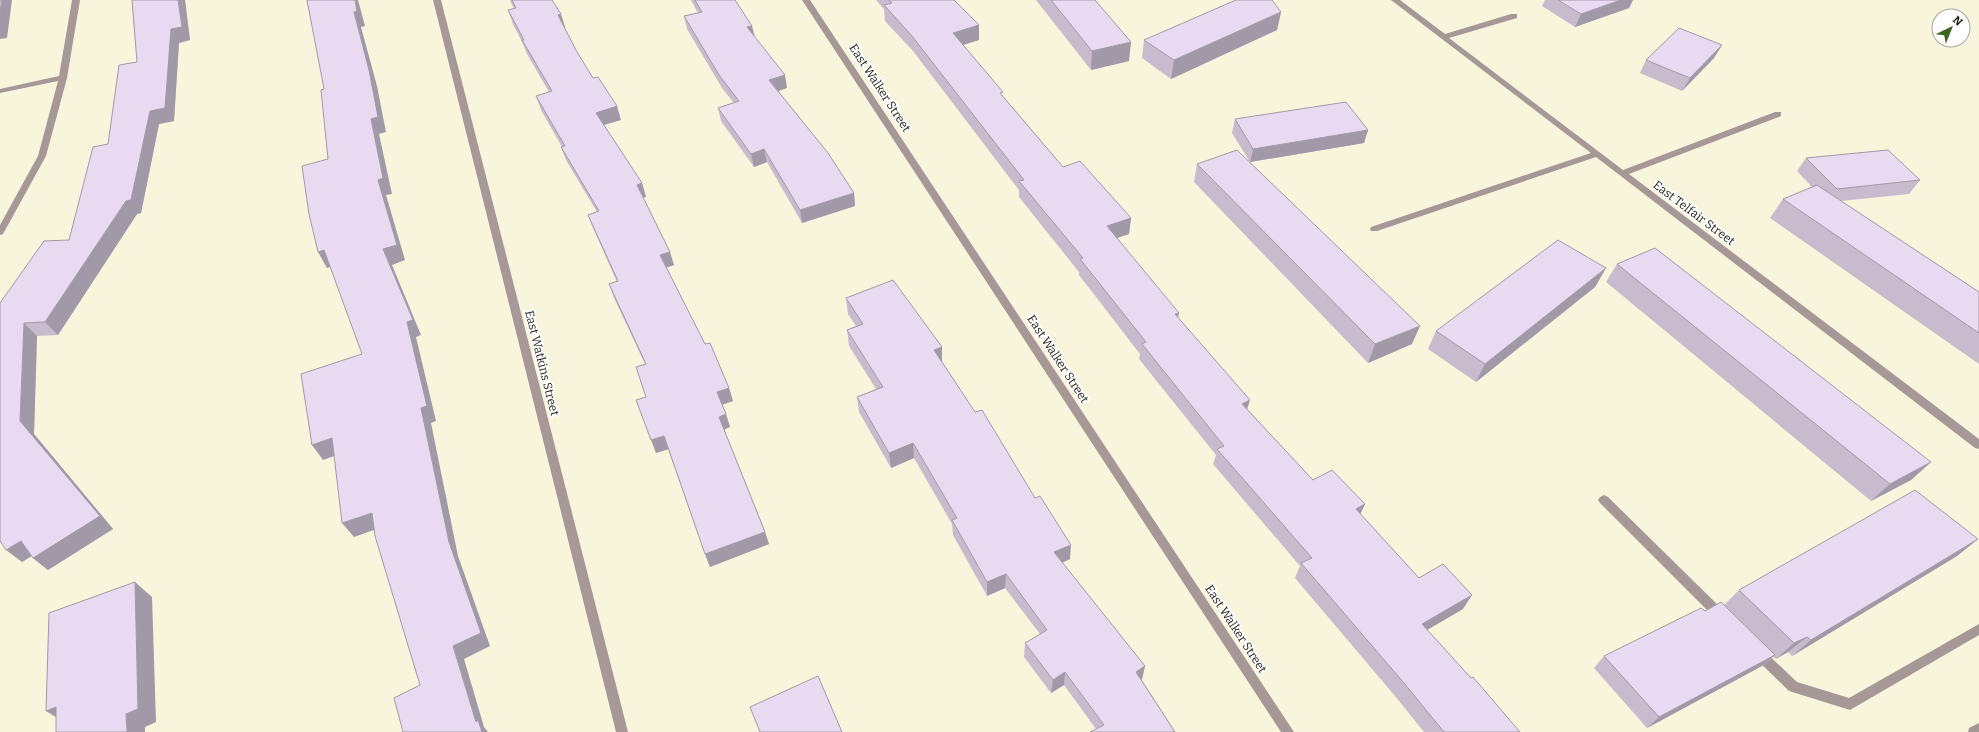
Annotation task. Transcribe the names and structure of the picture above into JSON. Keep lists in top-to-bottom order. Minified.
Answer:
{"streets":{"street":["East Walker Street","East Telfair Street","East Watkins Street"]},"north":"top right"}
